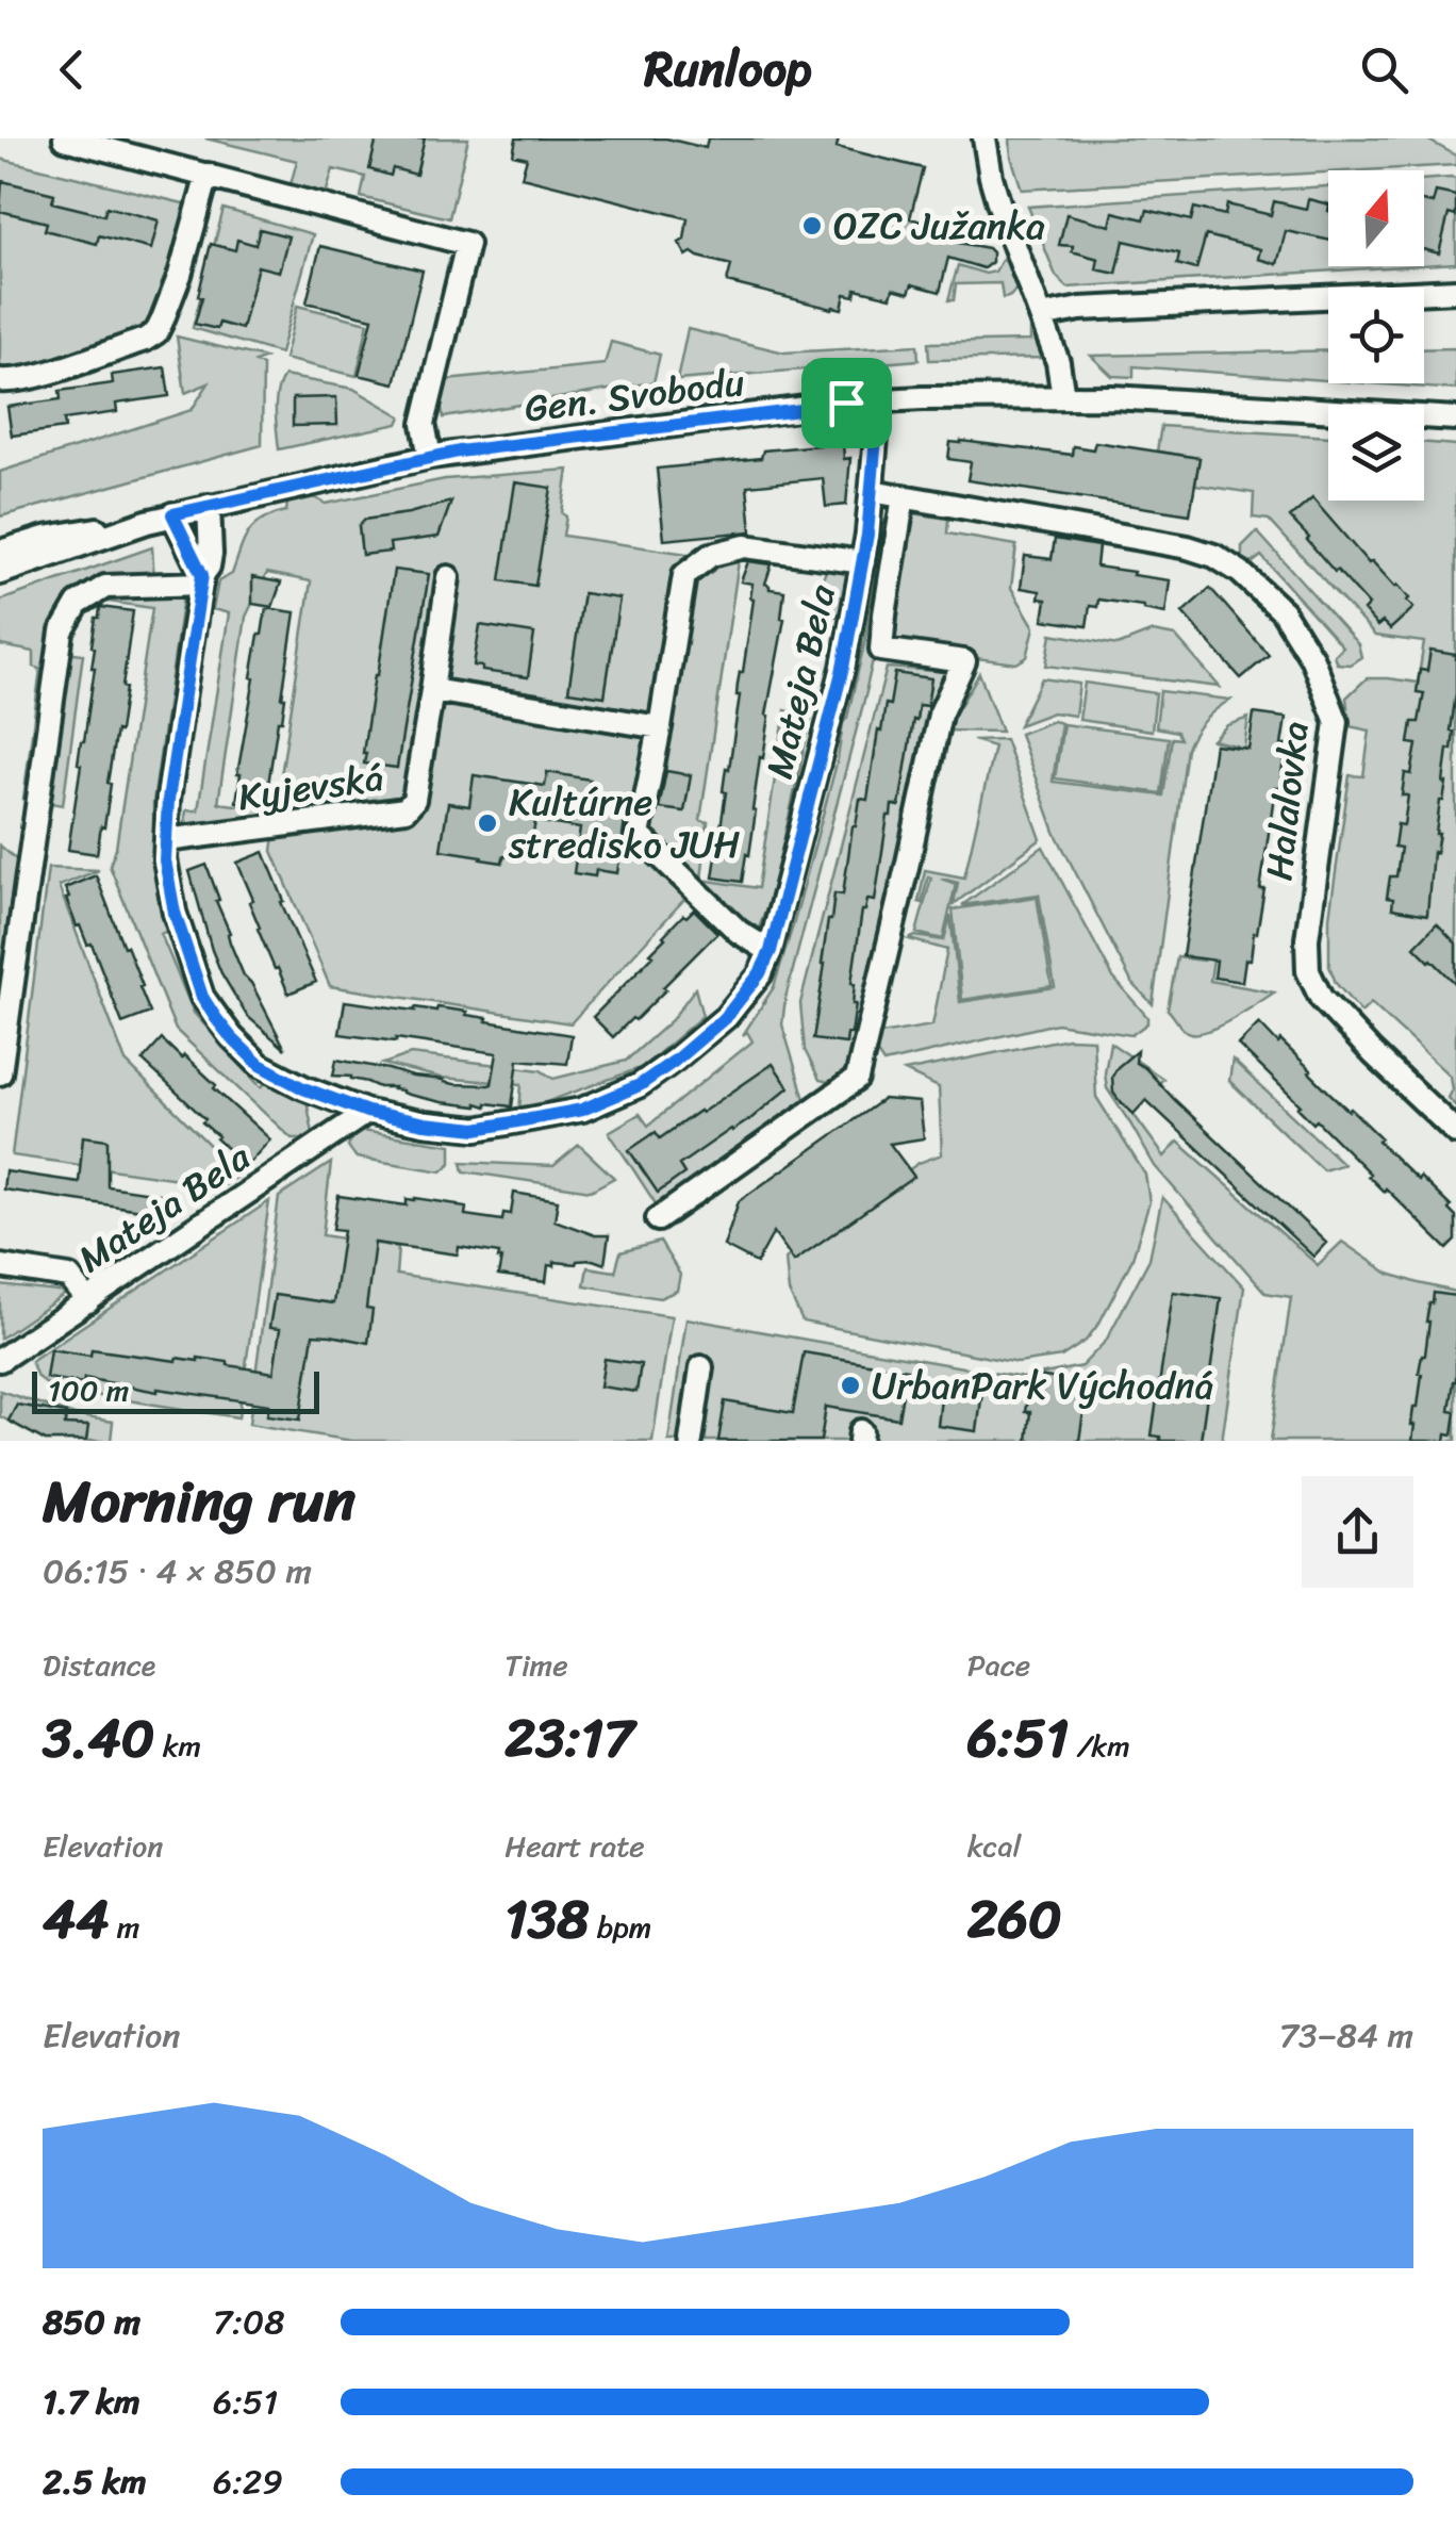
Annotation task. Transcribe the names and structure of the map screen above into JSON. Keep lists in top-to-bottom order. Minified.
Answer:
{"streets":{"street":["Gen. Svobodu","Mateja Bela","Kyjevská","Halalovka"]},"crossings":[["Gen. Svobodu","Mateja Bela"],["Mateja Bela","Kyjevská"],["Mateja Bela","Halalovka"]],"places":["OZC Južanka","Kultúrne stredisko JUH","UrbanPark Východná"],"scale_bar":"100 m","north":"top","page":{"header":"Runloop","scale":"100 m","heading":["Morning run","06:15 · 4 × 850 m"],"stats":[["Distance","3.40 km"],["Time","23:17"],["Pace","6:51 /km"],["Elevation","44 m"],["Heart rate","138 bpm"],["kcal","260"]],"chart":["Elevation","73–84 m"],"list":[{"name":"850 m","note":"7:08"},{"name":"1.7 km","note":"6:51"},{"name":"2.5 km","note":"6:29"}]}}
